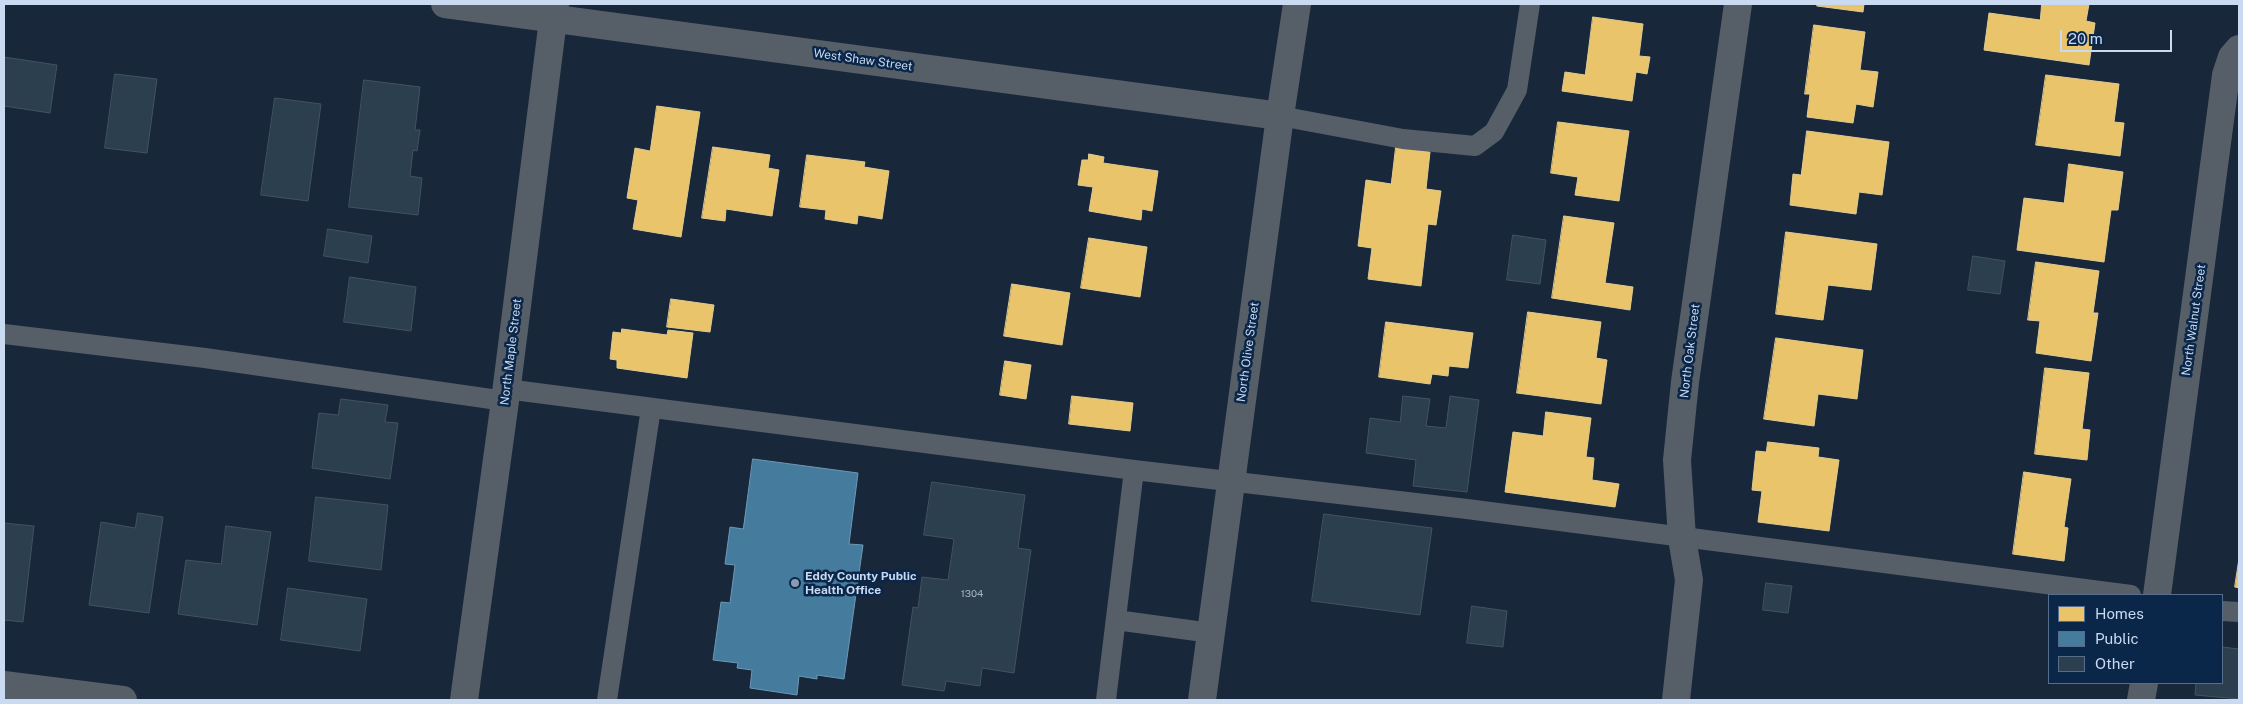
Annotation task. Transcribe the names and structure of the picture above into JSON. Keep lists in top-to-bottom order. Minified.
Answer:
{"streets":{"street":["West Shaw Street","North Walnut Street","North Oak Street","North Maple Street","North Olive Street"]},"crossings":[["West Shaw Street","North Maple Street"],["West Shaw Street","North Olive Street"]],"places":["Eddy County Public Health Office"],"house_numbers":["1304"],"legend":["Homes","Public","Other"],"scale_bar":"20 m"}
